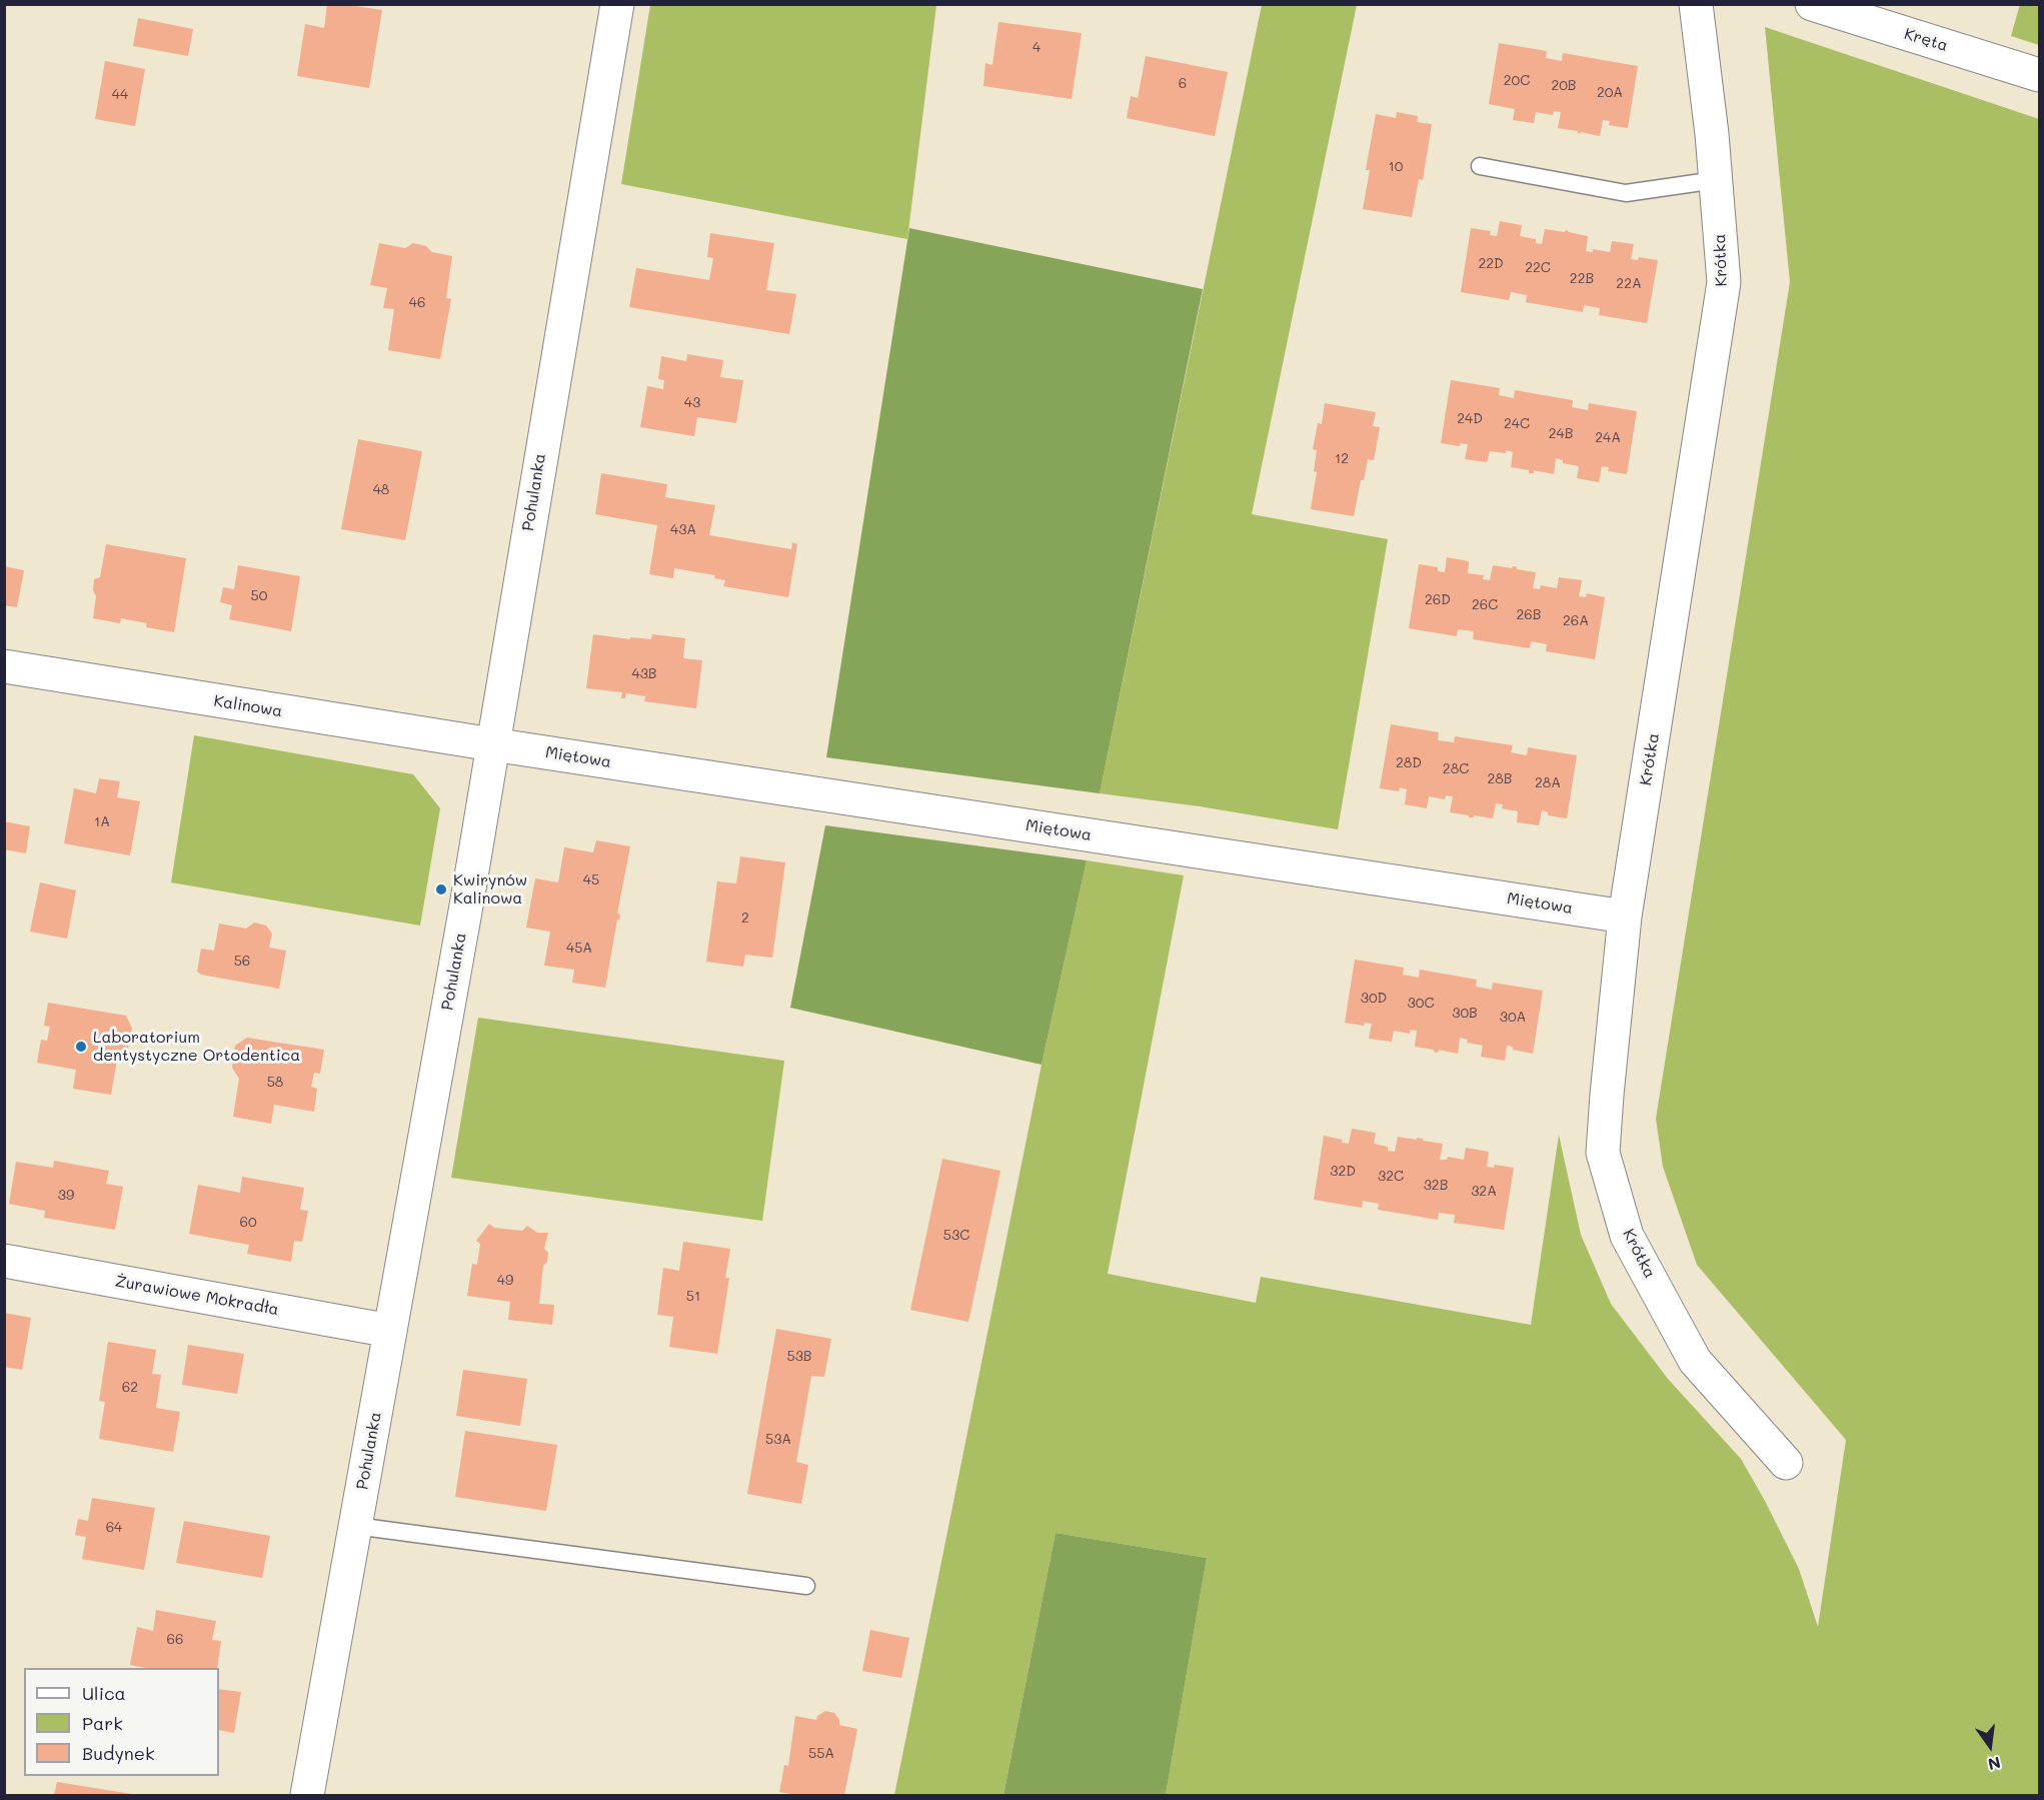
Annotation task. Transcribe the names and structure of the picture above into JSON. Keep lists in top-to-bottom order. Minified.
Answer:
{"streets":{"street":["Kręta","Krótka","Pohulanka","Kalinowa","Miętowa","Żurawiowe Mokradła"]},"crossings":[["Krótka","Miętowa"],["Pohulanka","Kalinowa"],["Pohulanka","Miętowa"],["Pohulanka","Żurawiowe Mokradła"],["Kalinowa","Miętowa"]],"places":["Kwirynów Kalinowa","Laboratorium dentystyczne Ortodentica"],"house_numbers":["4","20C","6","20B","20A","44","10","22D","22C","22B","22A","46","43","24D","24C","24B","24A","12","48","43A","50","26D","26C","26B","26A","43B","28D","28C","28B","28A","1A","45","2","45A","56","30D","30C","30B","30A","58","32D","32C","32B","32A","39","60","53C","49","51","53B","62","53A","64","66","55A"],"legend":["Ulica","Park","Budynek"],"north":"bottom"}
